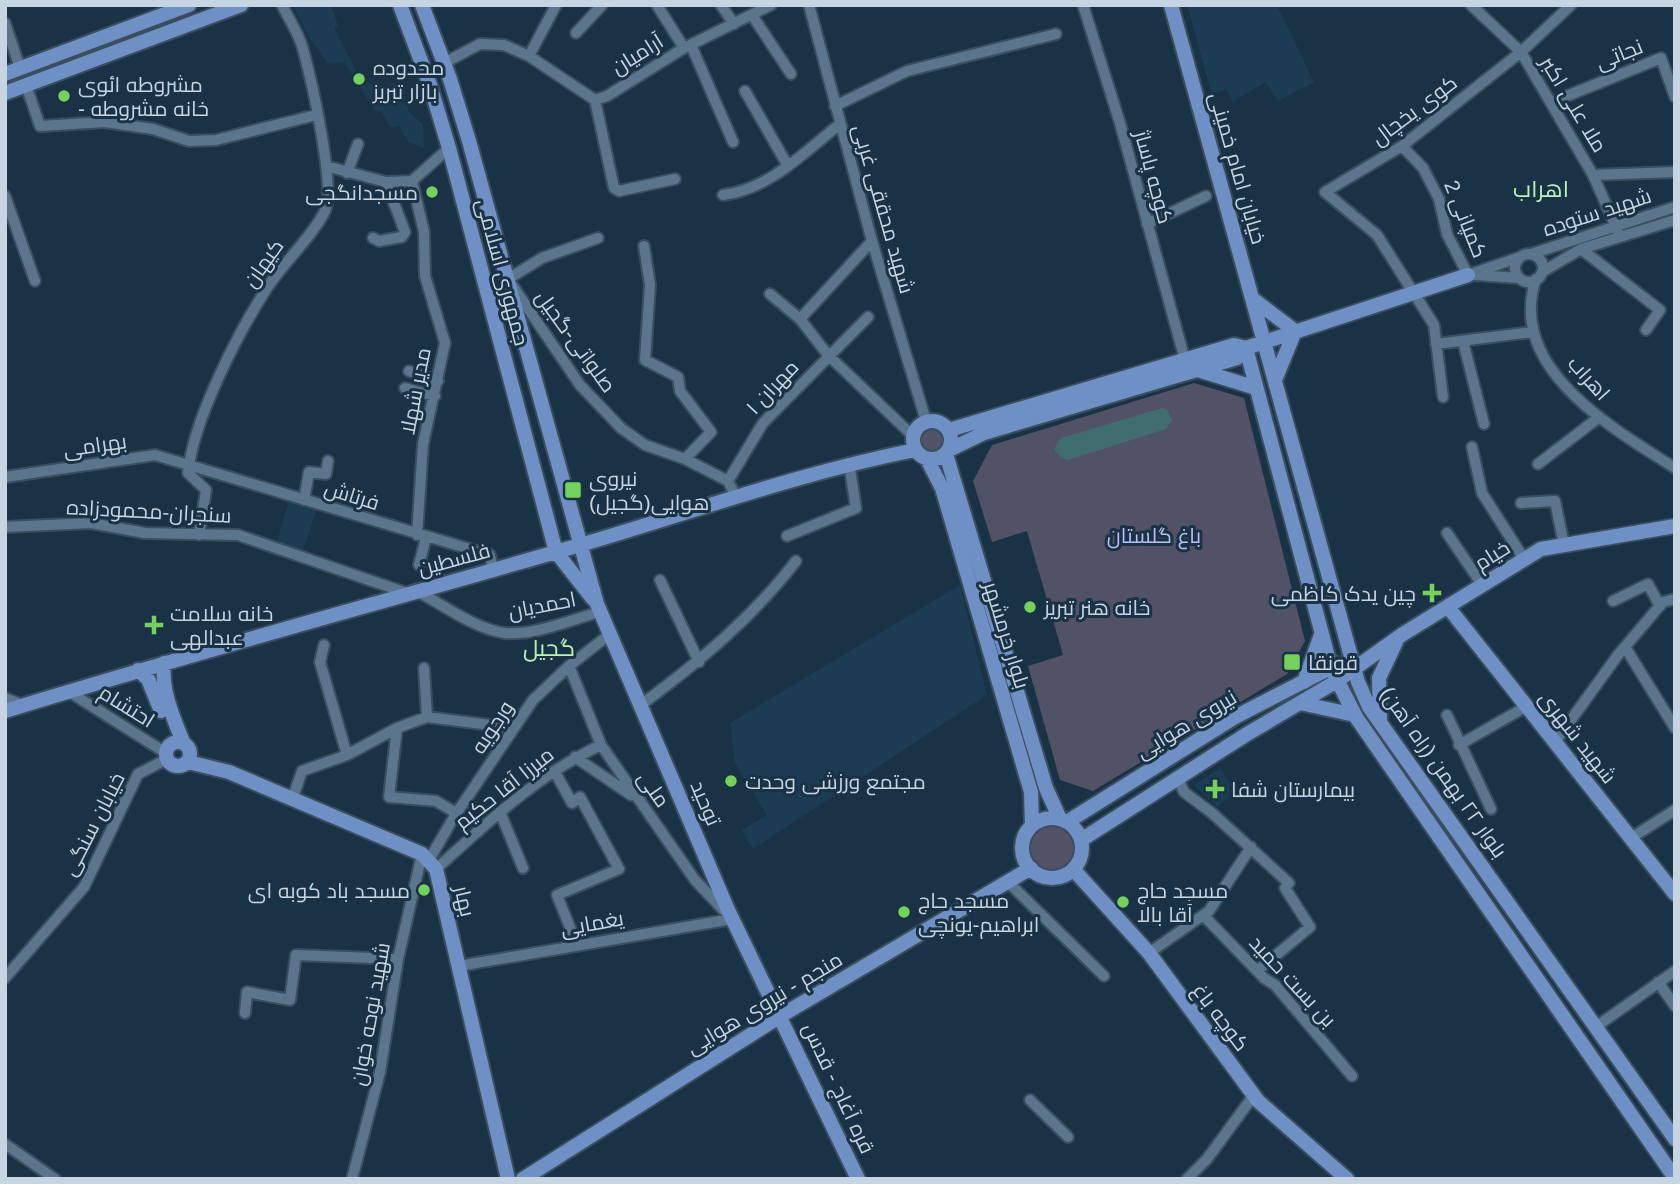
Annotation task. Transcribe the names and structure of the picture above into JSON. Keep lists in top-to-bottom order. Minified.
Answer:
{"streets":{"main road":["خیابان امام خمینی","جمهوری اسلامی","خیام","فلسطین","بلوار خرمشهر","نیروی هوایی","شهید شهری","بلوار ۲۲ بهمن (راه آهن)","توحید","بهار","منجم - نیروی هوایی","کوچه باغ","قره آغاج - قدس"],"street":["آرامیان","نجاتی","ملا علی اکبر","کوی یخچال","کوچه پاساژ","شهید محققی غربی","شهید ستوده","کمپانی 2","کیهان","صلواتی-گجیل","اهراب","مهران ۱","مدیر شهلا","بهرامی","فرتاش","سنجران-محمودزاده","احمدیان","احتشام","ورجویه","میرزا آقا حکیم","ملی","خیابان سنگی","یغمایی","بن بست حمید","شهید نوحه خوان"]},"crossings":[["نجاتی","ملا علی اکبر"],["ملا علی اکبر","کوی یخچال"],["ملا علی اکبر","شهید ستوده"],["کوی یخچال","کمپانی 2"],["خیابان امام خمینی","بلوار ۲۲ بهمن (راه آهن)"],["شهید محققی غربی","فلسطین"],["شهید محققی غربی","بلوار خرمشهر"],["شهید ستوده","کمپانی 2"],["شهید ستوده","اهراب"],["کیهان","بهرامی"],["کیهان","فرتاش"],["جمهوری اسلامی","صلواتی-گجیل"],["جمهوری اسلامی","فلسطین"],["جمهوری اسلامی","احمدیان"],["جمهوری اسلامی","توحید"],["صلواتی-گجیل","مهران ۱"],["صلواتی-گجیل","فلسطین"],["مهران ۱","فلسطین"],["مدیر شهلا","فرتاش"],["بهرامی","فرتاش"],["فرتاش","فلسطین"],["سنجران-محمودزاده","فلسطین"],["سنجران-محمودزاده","احمدیان"],["خیام","نیروی هوایی"],["خیام","شهید شهری"],["خیام","بلوار ۲۲ بهمن (راه آهن)"],["فلسطین","احمدیان"],["فلسطین","بلوار خرمشهر"],["فلسطین","احتشام"],["احمدیان","توحید"],["بلوار خرمشهر","نیروی هوایی"],["بلوار خرمشهر","منجم - نیروی هوایی"],["بلوار خرمشهر","کوچه باغ"],["احتشام","خیابان سنگی"],["نیروی هوایی","بلوار ۲۲ بهمن (راه آهن)"],["نیروی هوایی","منجم - نیروی هوایی"],["نیروی هوایی","کوچه باغ"],["ورجویه","میرزا آقا حکیم"],["ورجویه","ملی"],["ورجویه","توحید"],["ورجویه","بهار"],["ورجویه","شهید نوحه خوان"],["میرزا آقا حکیم","ملی"],["میرزا آقا حکیم","بهار"],["میرزا آقا حکیم","شهید نوحه خوان"],["ملی","توحید"],["ملی","یغمایی"],["توحید","یغمایی"],["توحید","منجم - نیروی هوایی"],["توحید","قره آغاج - قدس"],["بهار","یغمایی"],["بهار","شهید نوحه خوان"],["منجم - نیروی هوایی","کوچه باغ"],["منجم - نیروی هوایی","قره آغاج - قدس"]],"districts":["اهراب","گجیل"],"parks":["باغ گلستان"],"places":{"other":["محدوده بازار تبریز","مشروطه ائوی - خانه مشروطه","مسجدانگجی","خانه هنر تبریز","مجتمع ورزشی وحدت","مسجد باد کوبه ای","مسجد حاج آقا بالا","مسجد حاج ابراهیم-یونچی"],"transit":["نیروی هوایی(گجیل)","قونقا"],"health":["چین یدک کاظمی","خانه سلامت عبدالهی","بیمارستان شفا"]}}
